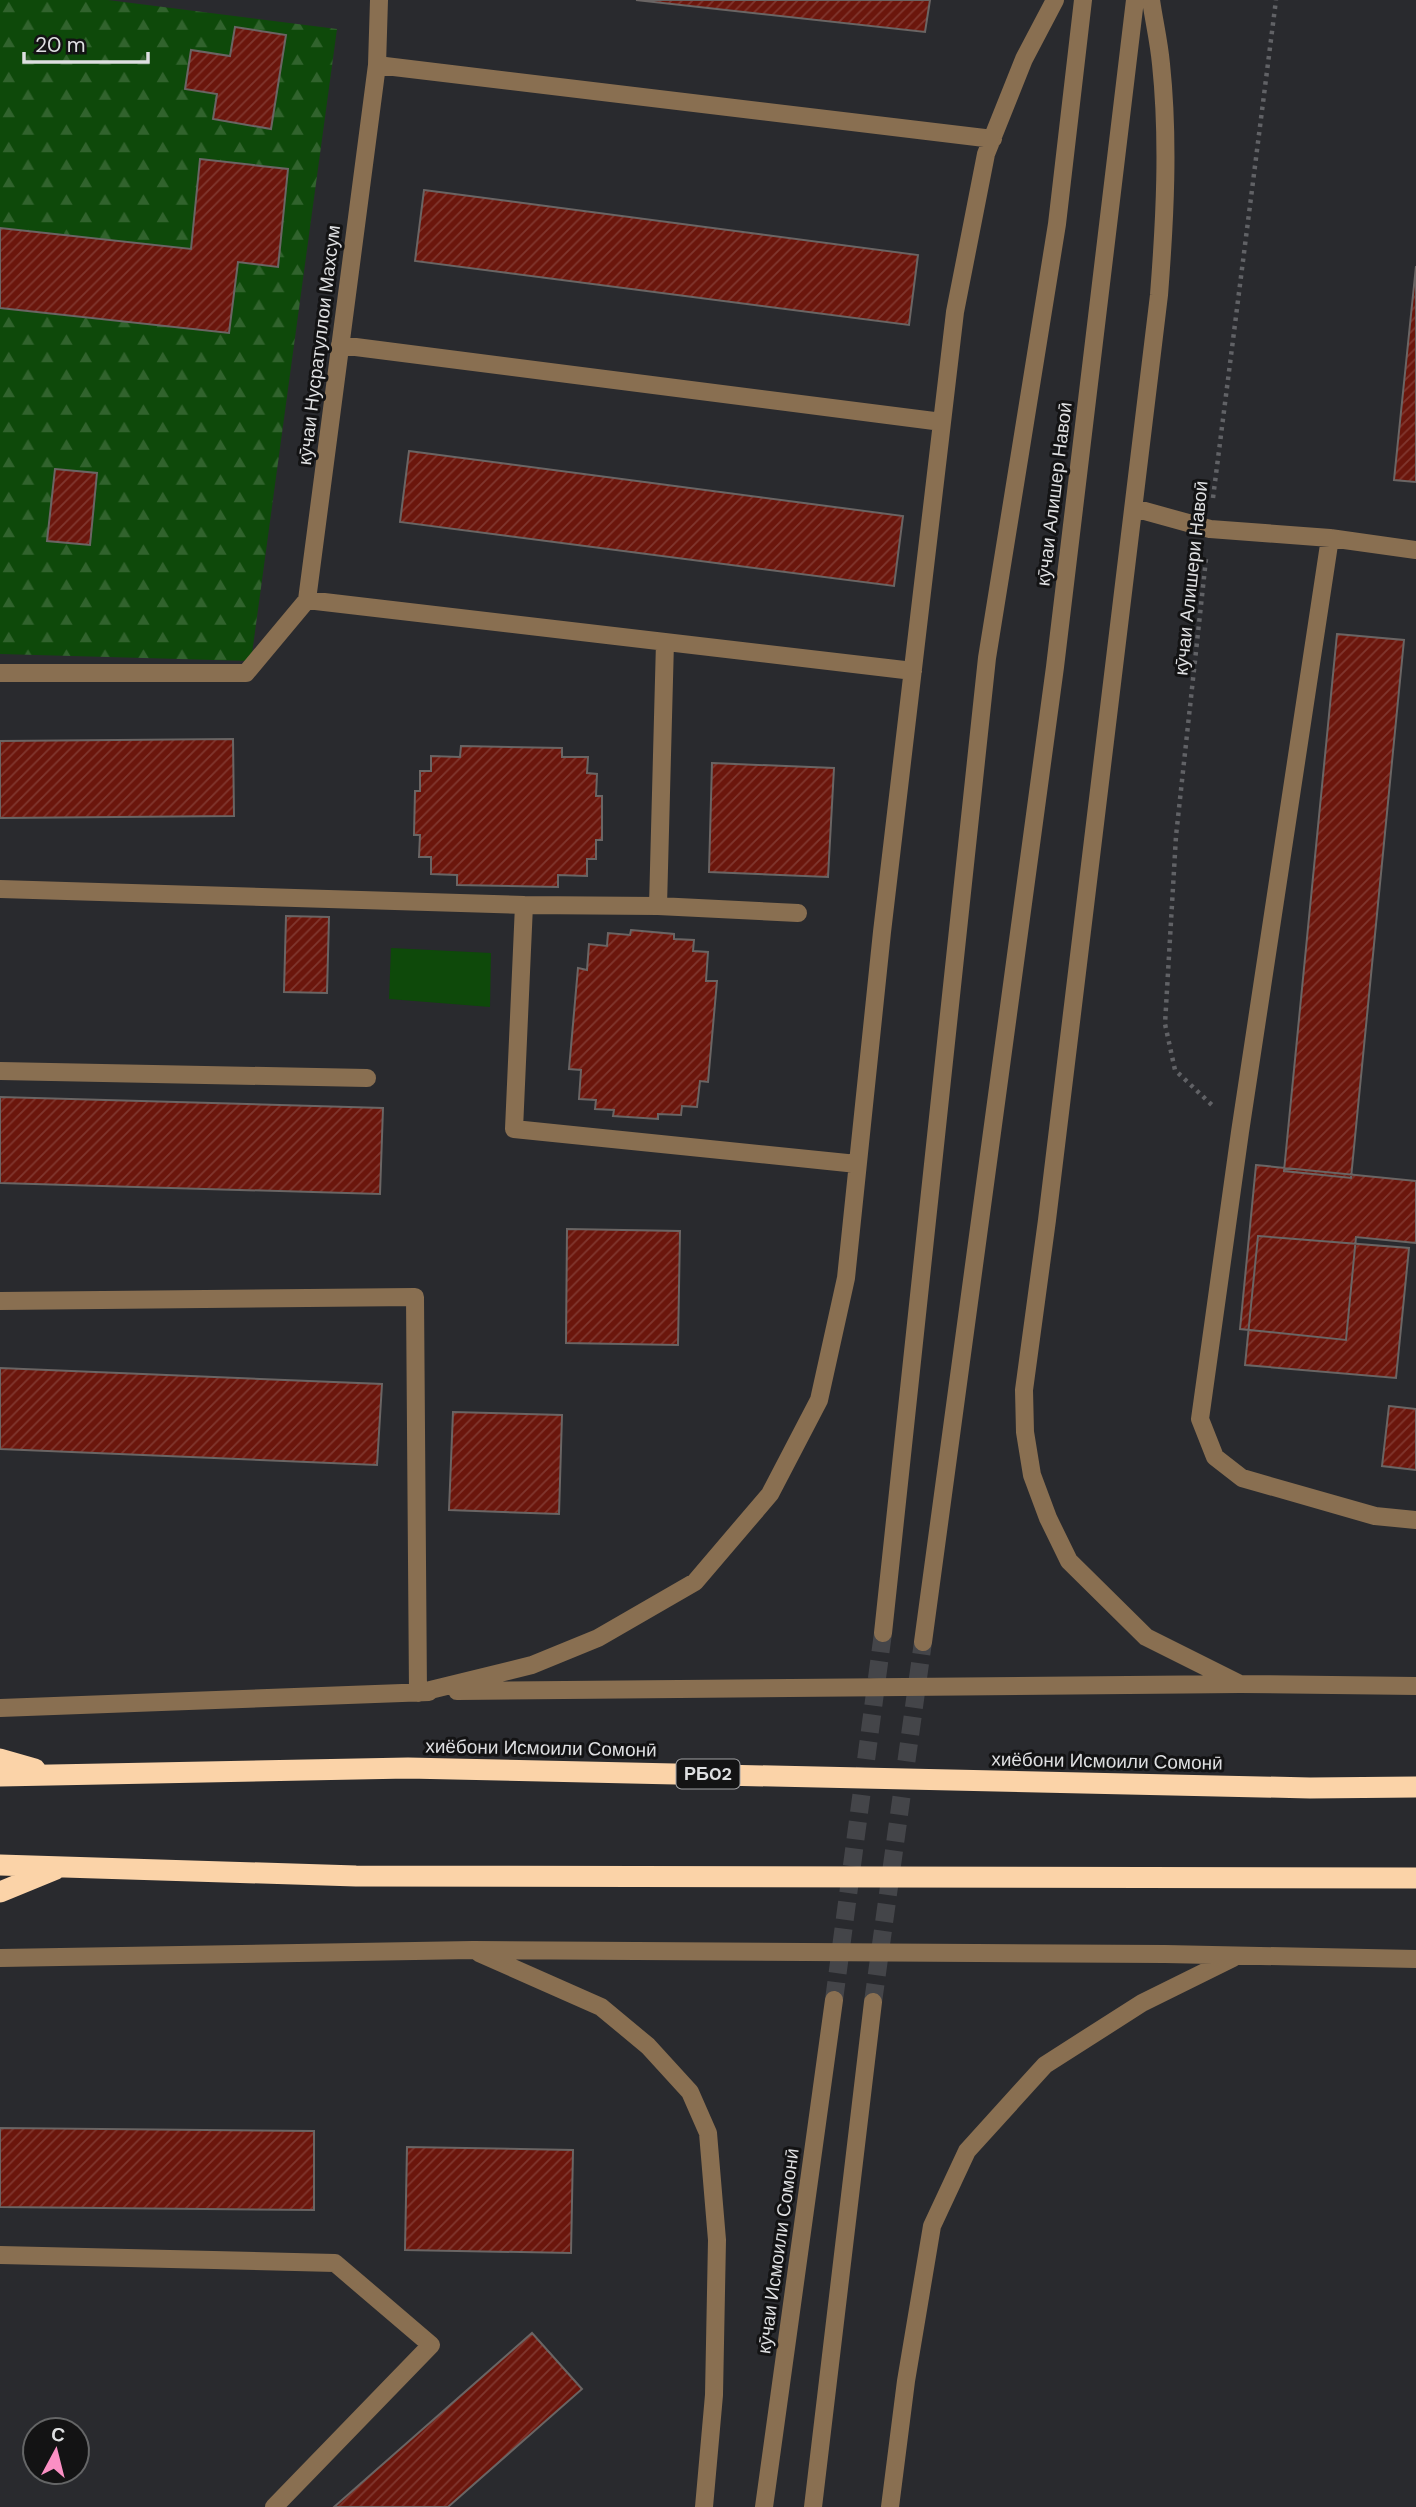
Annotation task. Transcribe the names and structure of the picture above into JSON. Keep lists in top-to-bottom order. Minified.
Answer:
{"streets":{"highway":["хиёбони Исмоили Сомонӣ","РБ02"],"street":["кӯчаи Нусратуллои Махсум","кӯчаи Алишер Навоӣ","кӯчаи Исмоили Сомонӣ"],"path":["кӯчаи Алишери Навоӣ"]},"scale_bar":"20 m","north":"top"}
